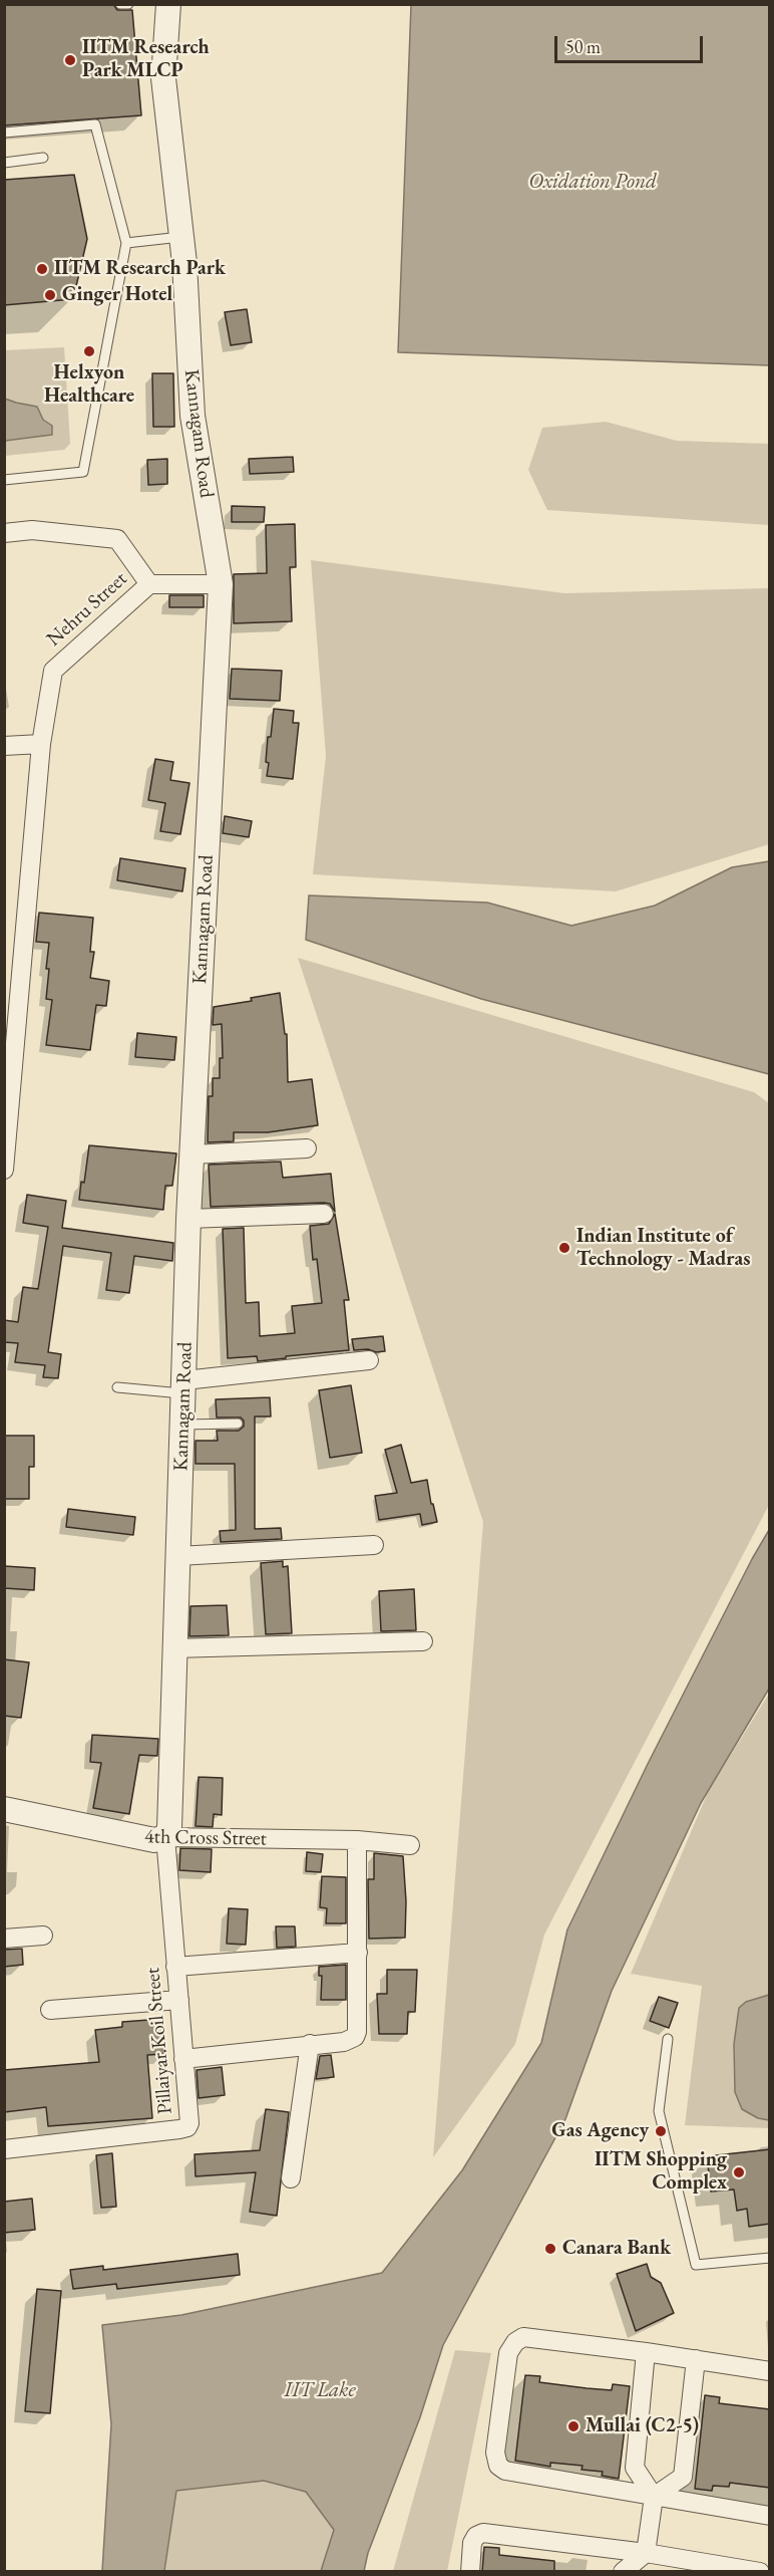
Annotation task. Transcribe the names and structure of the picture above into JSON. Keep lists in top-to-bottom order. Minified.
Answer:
{"streets":{"street":["Kannagam Road","Nehru Street","4th Cross Street","Pillaiyar Koil Street"]},"crossings":[["Kannagam Road","Nehru Street"],["Kannagam Road","4th Cross Street"],["Kannagam Road","Pillaiyar Koil Street"],["4th Cross Street","Pillaiyar Koil Street"]],"water":["Oxidation Pond","IIT Lake"],"places":["IITM Research Park MLCP","IITM Research Park","Ginger Hotel","Helxyon Healthcare","Indian Institute of Technology - Madras","Gas Agency","IITM Shopping Complex","Canara Bank","Mullai (C2-5)"],"scale_bar":"50 m"}
